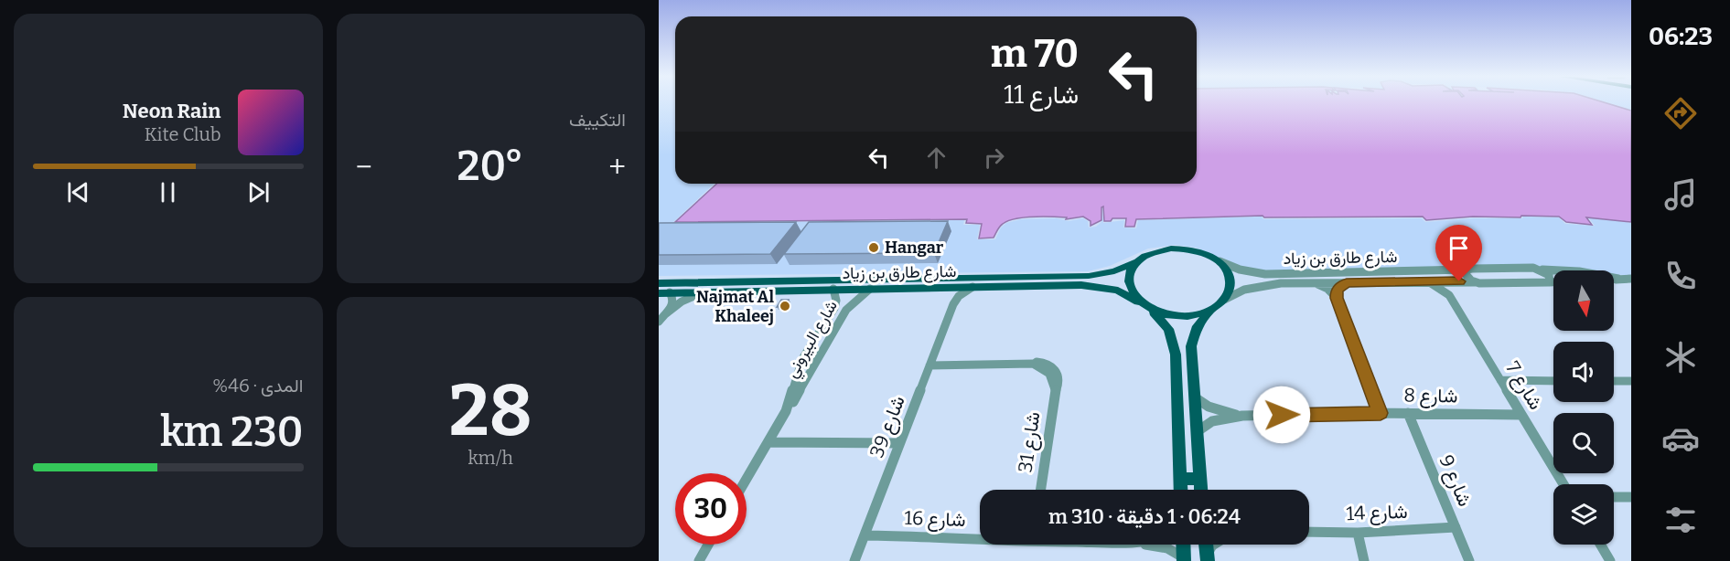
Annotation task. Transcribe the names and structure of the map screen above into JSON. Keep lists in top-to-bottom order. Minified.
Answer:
{"streets":{"main road":["شارع طارق بن زياد"],"street":["شارع البيروني","شارع 7","شارع 8","شارع 39","شارع 31","شارع 9","شارع 14","شارع 16"]},"crossings":[["شارع طارق بن زياد","شارع البيروني"],["شارع طارق بن زياد","شارع 7"],["شارع طارق بن زياد","شارع 39"],["شارع 7","شارع 8"],["شارع 8","شارع 9"],["شارع 39","شارع 31"],["شارع 39","شارع 16"],["شارع 9","شارع 14"]],"places":["Hangar","Najmat Al Khaleej"],"north":"bottom","page":{"tabs":"06:23","tile":["التكييف",["28","km/h"],["المدى · 46%","230 km"]],"turn":["70 m","شارع 11"],"song":["Neon Rain","Kite Club"],"heat":["−","20°","+"],"limit":"30","trip":"06:24 · 1 دقيقة · 310 m"}}
